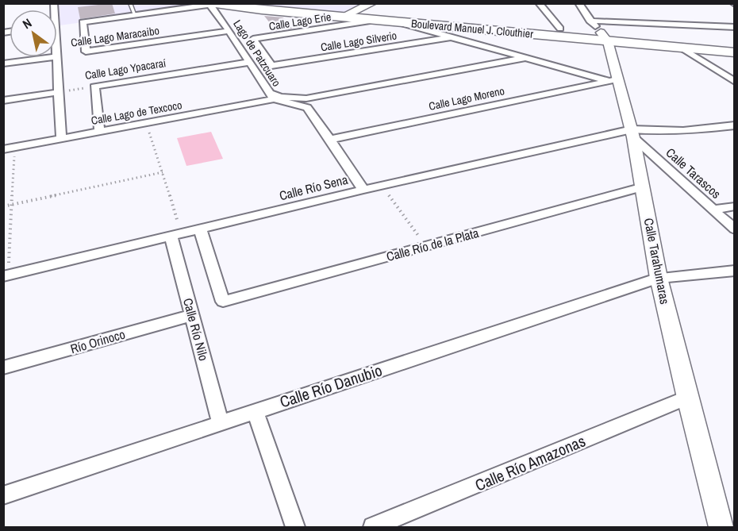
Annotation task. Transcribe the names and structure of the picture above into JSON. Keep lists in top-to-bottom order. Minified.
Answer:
{"streets":{"main road":["Boulevard Manuel J. Clouthier"],"street":["Calle Lago Erie","Calle Lago Maracaibo","Calle Lago Silverio","Lago de Patzcuaro","Calle Lago Ypacaraí","Calle Lago Moreno","Calle Lago de Texcoco","Calle Tarascos","Calle Río Sena","Calle Río de la Plata","Calle Tarahumaras","Calle Río Nilo","Río Orinoco","Calle Río Danubio","Calle Río Amazonas"]},"crossings":[["Calle Lago Erie","Boulevard Manuel J. Clouthier"],["Calle Lago Erie","Lago de Patzcuaro"],["Boulevard Manuel J. Clouthier","Lago de Patzcuaro"],["Boulevard Manuel J. Clouthier","Calle Tarahumaras"],["Calle Lago Maracaibo","Lago de Patzcuaro"],["Calle Lago Silverio","Lago de Patzcuaro"],["Lago de Patzcuaro","Calle Lago Ypacaraí"],["Lago de Patzcuaro","Calle Lago de Texcoco"],["Calle Lago Moreno","Calle Tarahumaras"],["Calle Tarascos","Calle Río Sena"],["Calle Tarascos","Calle Tarahumaras"],["Calle Río Sena","Calle Río de la Plata"],["Calle Río Sena","Calle Tarahumaras"],["Calle Río Sena","Calle Río Nilo"],["Calle Río de la Plata","Calle Tarahumaras"],["Calle Tarahumaras","Calle Río Danubio"],["Calle Tarahumaras","Calle Río Amazonas"],["Calle Río Nilo","Río Orinoco"],["Calle Río Nilo","Calle Río Danubio"]],"north":"top left"}
